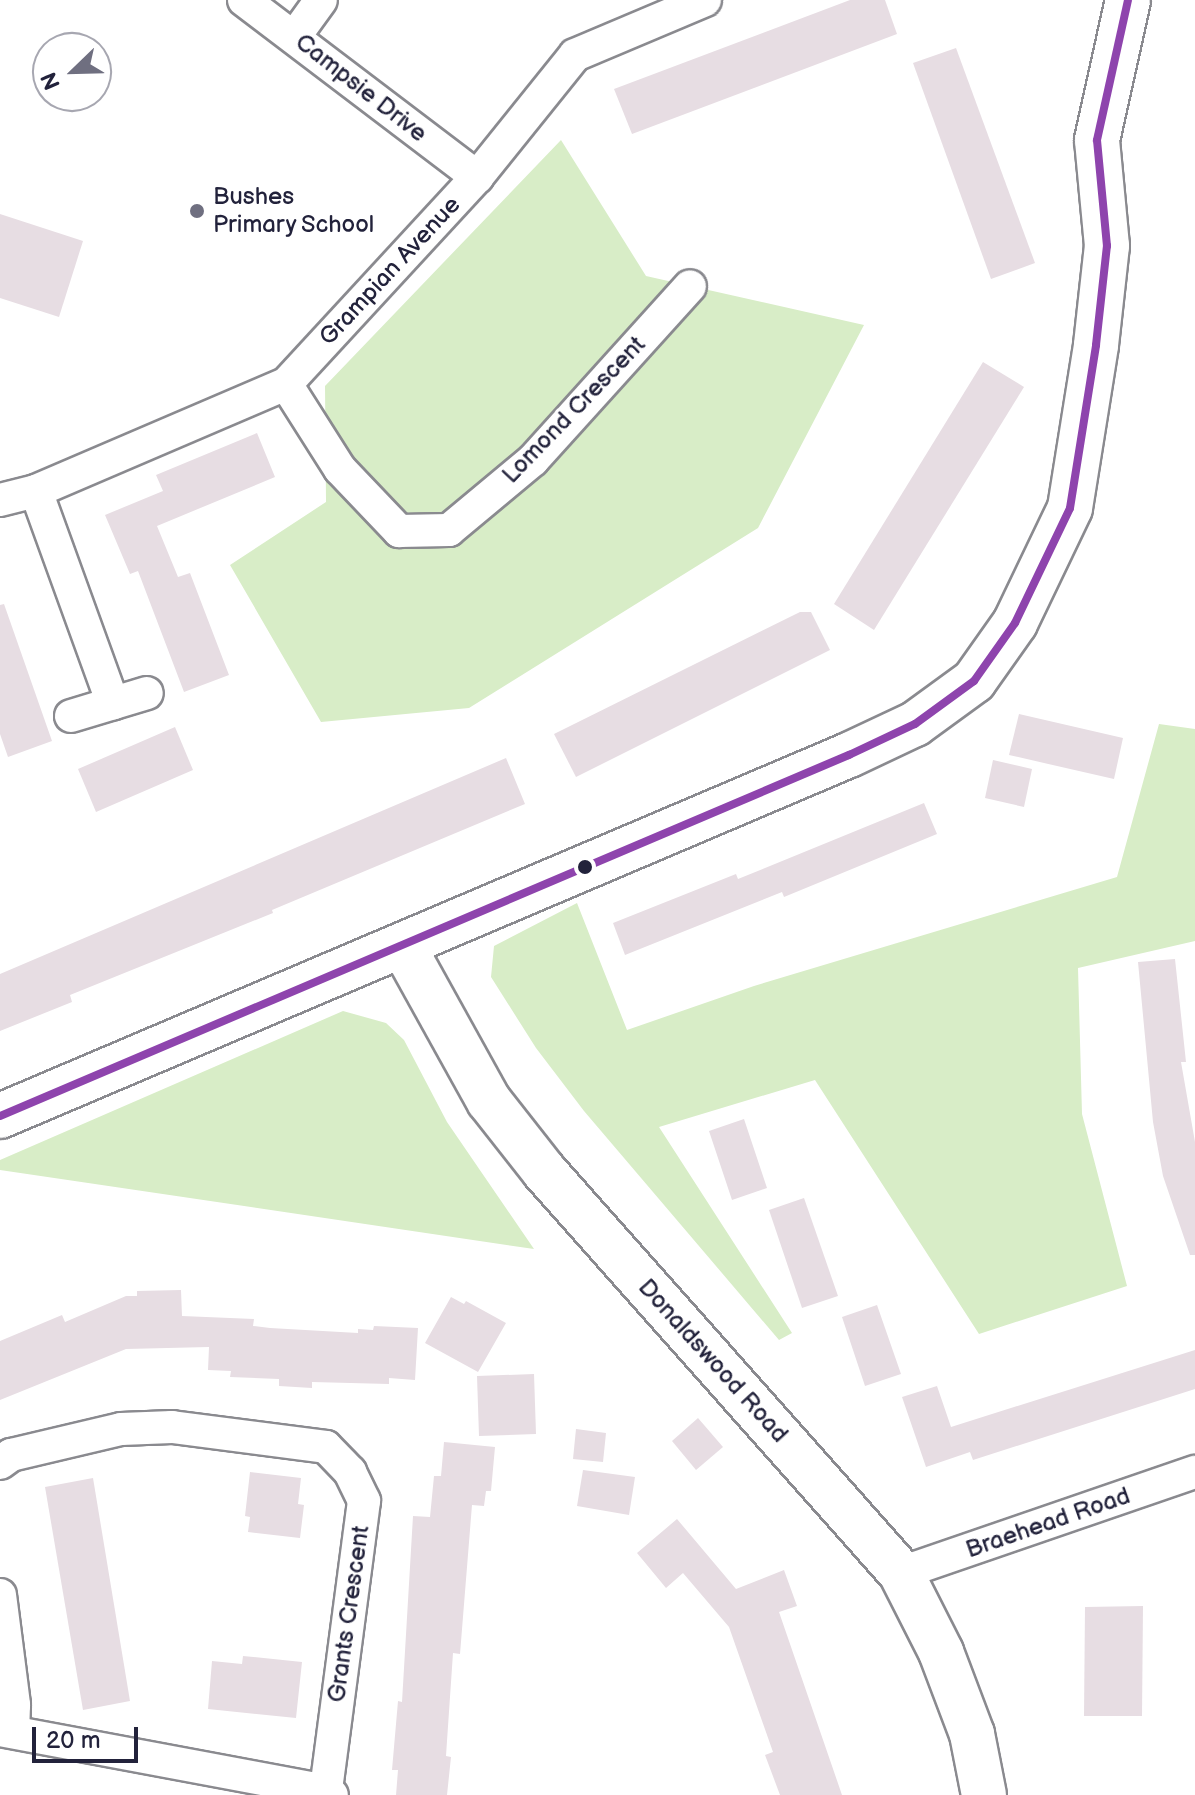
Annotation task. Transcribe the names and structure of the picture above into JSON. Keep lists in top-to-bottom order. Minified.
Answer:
{"streets":{"street":["Campsie Drive","Grampian Avenue","Lomond Crescent","Donaldswood Road","Braehead Road","Grants Crescent"]},"crossings":[["Campsie Drive","Grampian Avenue"],["Grampian Avenue","Lomond Crescent"],["Donaldswood Road","Braehead Road"]],"places":["Bushes Primary School"],"scale_bar":"20 m","north":"bottom left"}
